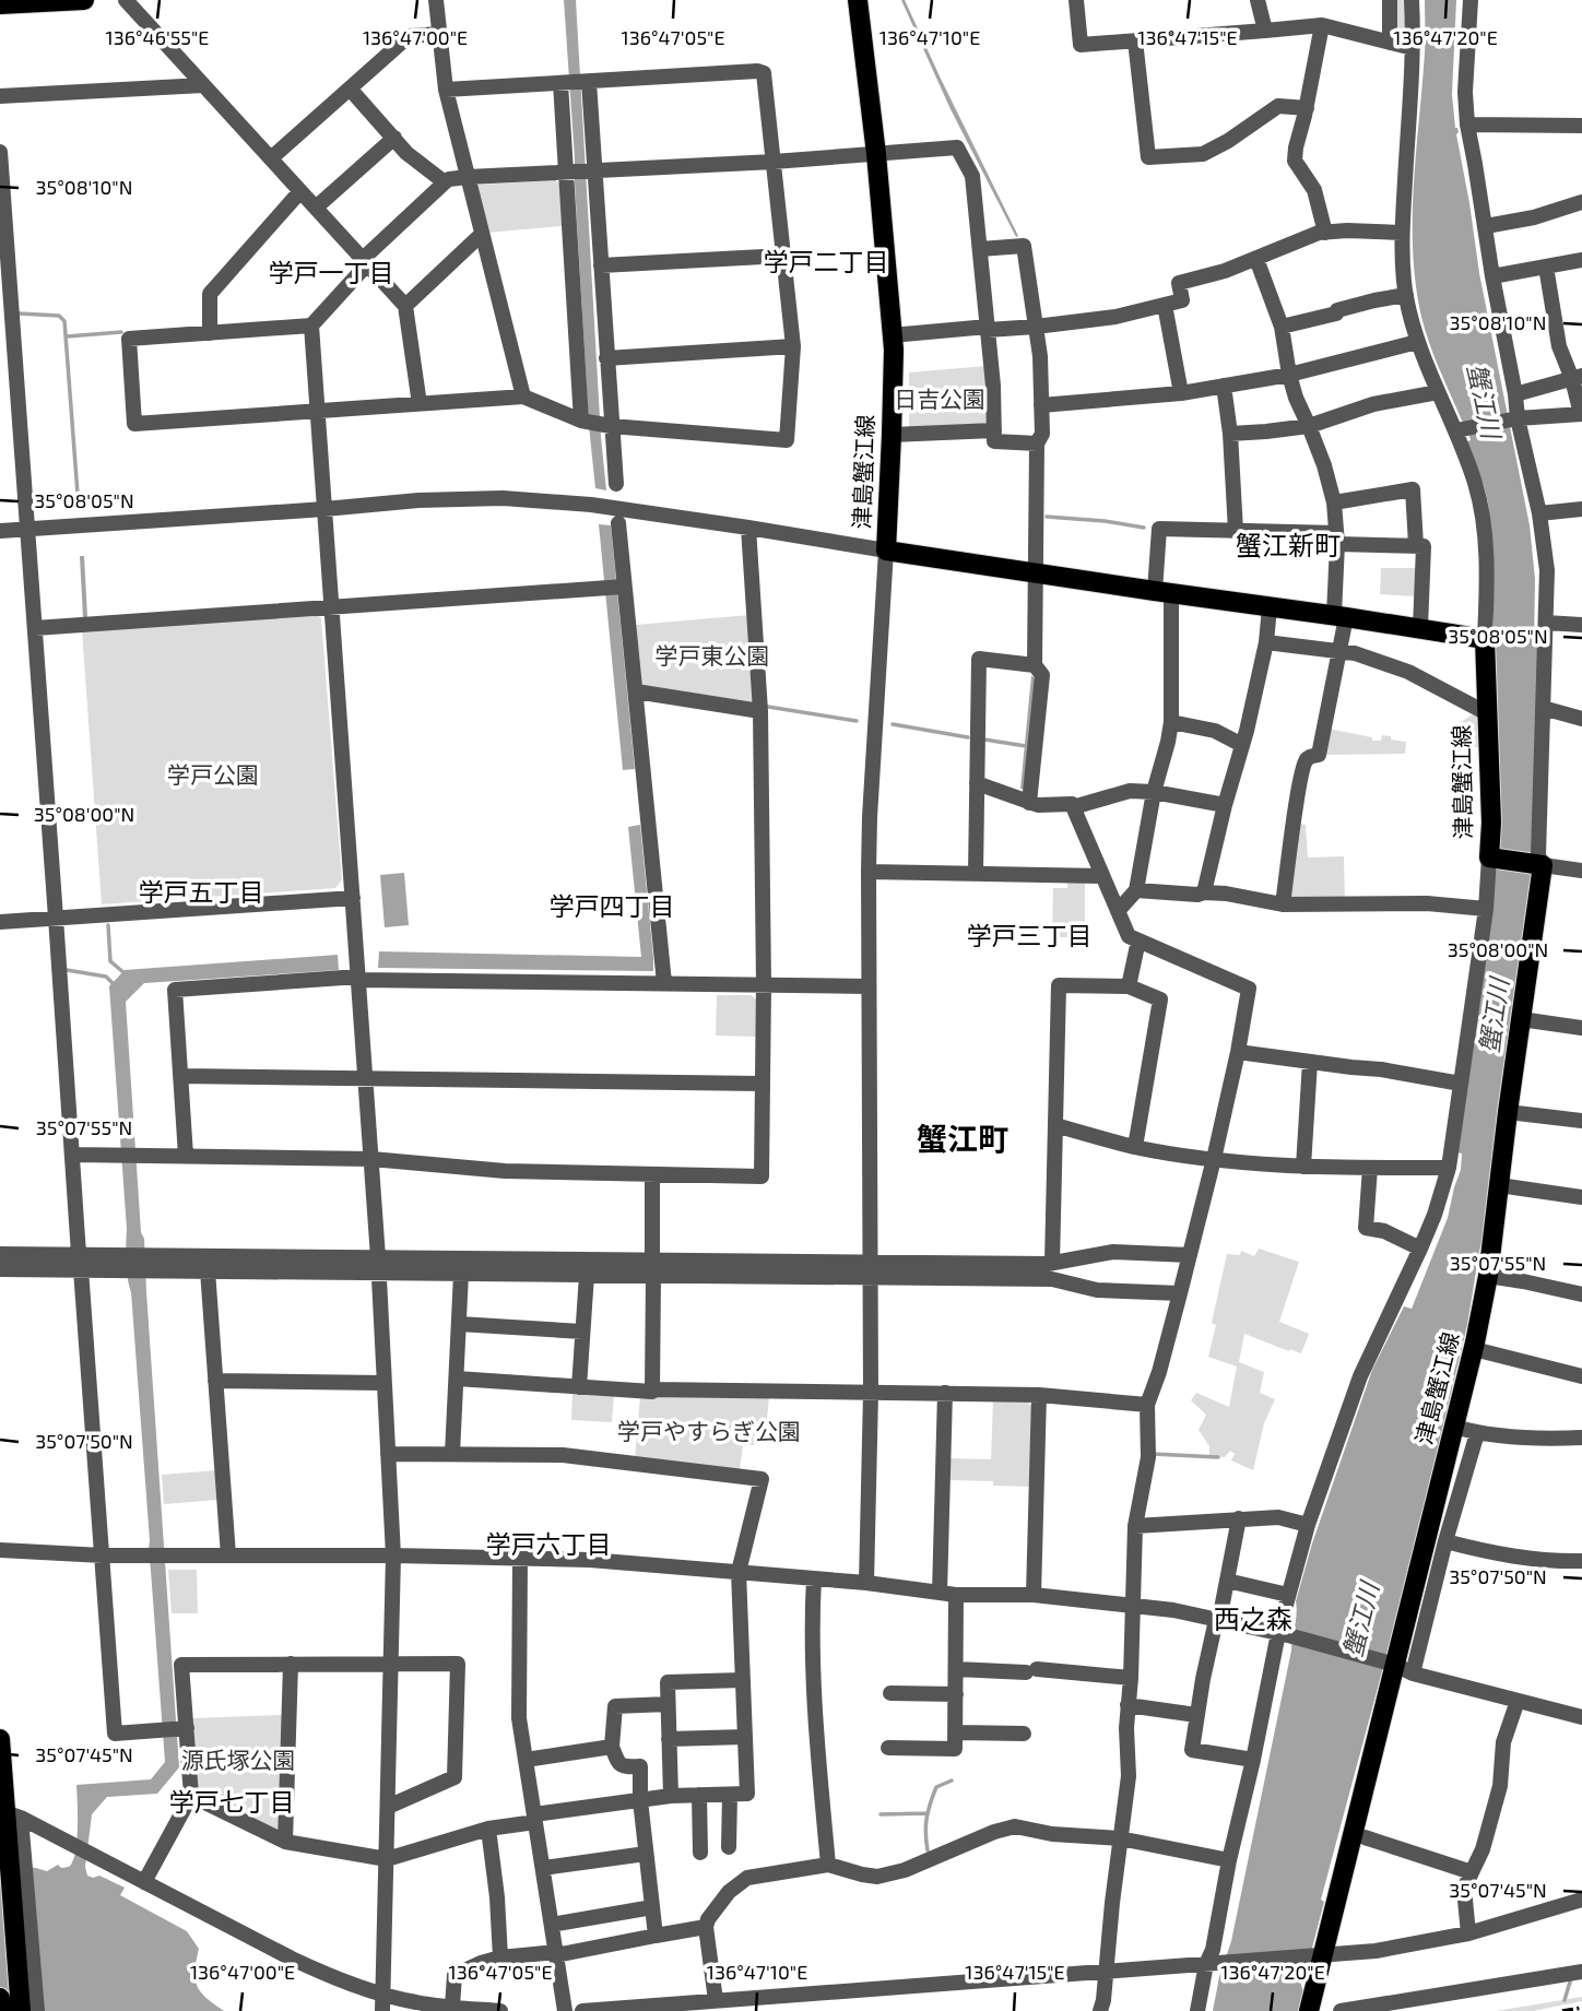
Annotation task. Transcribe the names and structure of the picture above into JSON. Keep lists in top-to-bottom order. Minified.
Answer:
{"streets":{"main road":["津島蟹江線"]},"districts":["学戸二丁目","学戸一丁目","蟹江新町","学戸五丁目","学戸四丁目","学戸三丁目","蟹江町","学戸六丁目","西之森","学戸七丁目"],"water":["蟹江川"],"parks":["日吉公園","学戸東公園","学戸公園","学戸やすらぎ公園","源氏塚公園"],"coordinates":["136°46'55\"E","136°47'00\"E","136°47'05\"E","136°47'10\"E","136°47'15\"E","136°47'20\"E","35°08'10\"N","35°08'05\"N","35°08'00\"N","35°07'55\"N","35°07'50\"N","35°07'45\"N"]}
